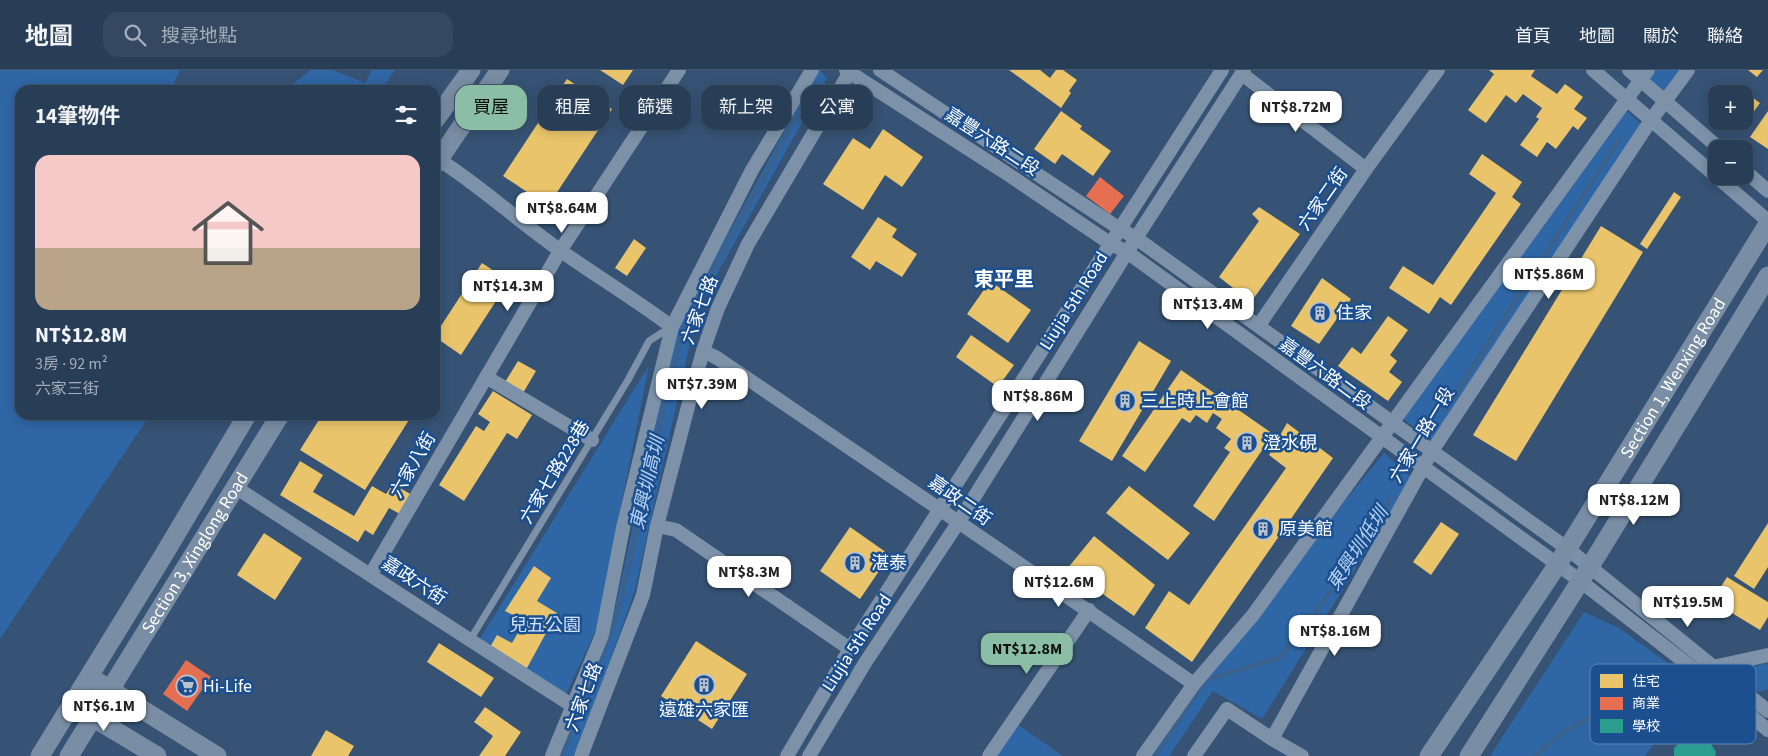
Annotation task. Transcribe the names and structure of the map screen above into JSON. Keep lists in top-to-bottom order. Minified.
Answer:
{"streets":{"street":["嘉豐六路二段","六家二街","Liujia 5th Road","六家七路","Section 1, Wenxing Road","六家一路一段","六家八街","嘉政二街","Section 3, Xinglong Road","嘉政六街"],"lane":["六家七路228巷"]},"crossings":[["嘉豐六路二段","六家二街"],["嘉豐六路二段","Liujia 5th Road"],["嘉豐六路二段","六家七路"],["嘉豐六路二段","Section 1, Wenxing Road"],["嘉豐六路二段","六家一路一段"],["Liujia 5th Road","嘉政二街"],["六家七路","六家七路228巷"],["六家七路","嘉政二街"],["六家七路","嘉政六街"],["六家一路一段","嘉政二街"],["六家八街","嘉政六街"],["六家七路228巷","嘉政六街"],["Section 3, Xinglong Road","嘉政六街"]],"districts":["東平里"],"water":["東興圳高圳","東興圳低圳"],"parks":["兒五公園"],"places":{"building":["住家","三上時上會館","澄水硯","原美館","湛泰","遠雄六家匯"],"supermarket":["Hi-Life"]},"legend":["住宅","商業","學校"],"page":{"header":"地圖","search":"搜尋地點","nav":["首頁","地圖","關於","聯絡"],"map_buttons":["+","−"],"chip":["買屋","租屋","篩選","新上架","公寓"],"heading":"14筆物件","price":["NT$8.72M","NT$8.64M","NT$5.86M","NT$14.3M","NT$13.4M","NT$7.39M","NT$8.86M","NT$8.12M","NT$8.3M","NT$12.6M","NT$19.5M","NT$8.16M","NT$12.8M","NT$6.1M"],"list":[{"name":"NT$12.8M","note":"3房 · 92 m² · 六家三街"}]}}
